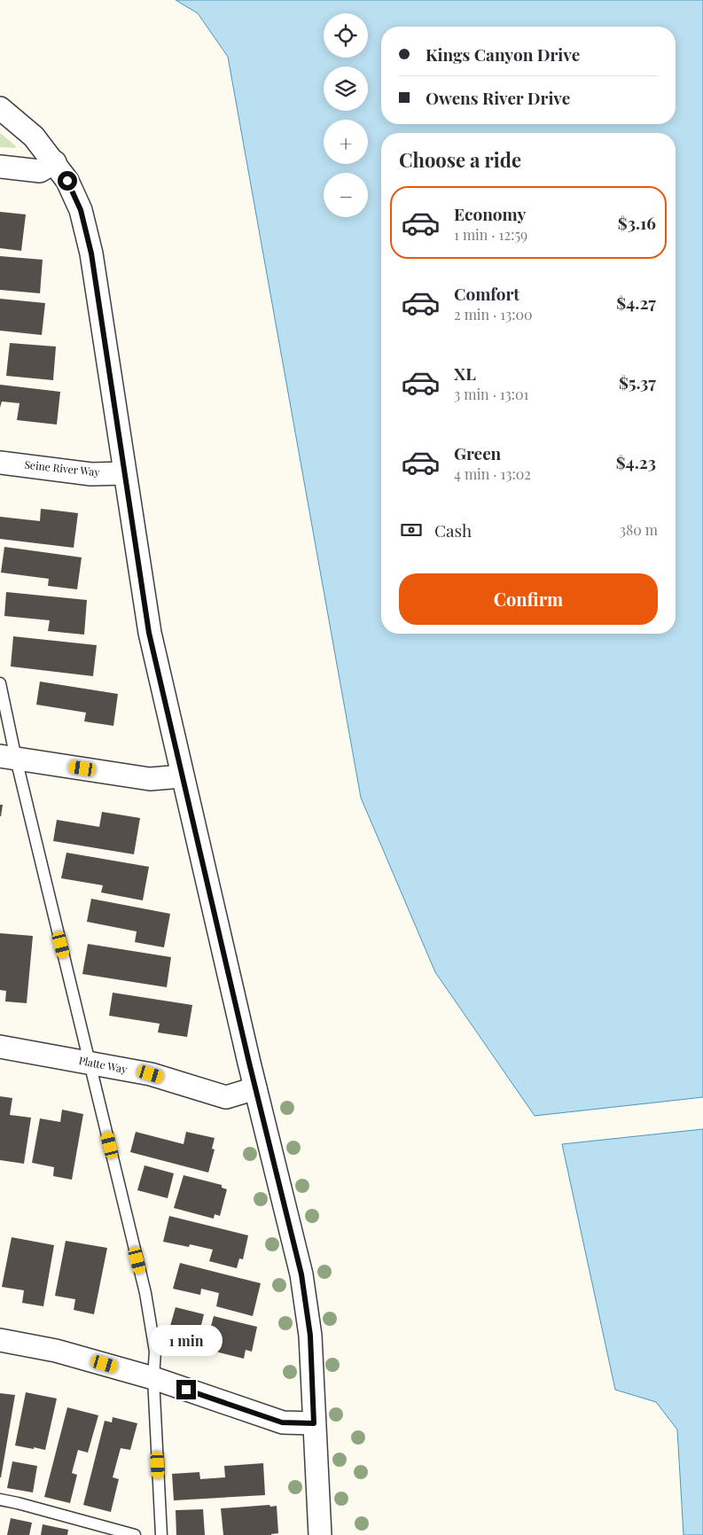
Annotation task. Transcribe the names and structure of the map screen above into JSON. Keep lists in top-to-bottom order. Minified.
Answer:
{"streets":{"street":["Seine River Way","Platte Way"]},"page":{"map_buttons":["+","−"],"banner":["Kings Canyon Drive","Owens River Drive"],"heading":"Choose a ride","list":[{"name":"Economy","note":"1 min · 12:59","value":"$3.16"},{"name":"Comfort","note":"2 min · 13:00","value":"$4.27"},{"name":"XL","note":"3 min · 13:01","value":"$5.37"},{"name":"Green","note":"4 min · 13:02","value":"$4.23"}],"pay":["Cash","380 m"],"buttons":"Confirm","bubble":"1 min"}}
